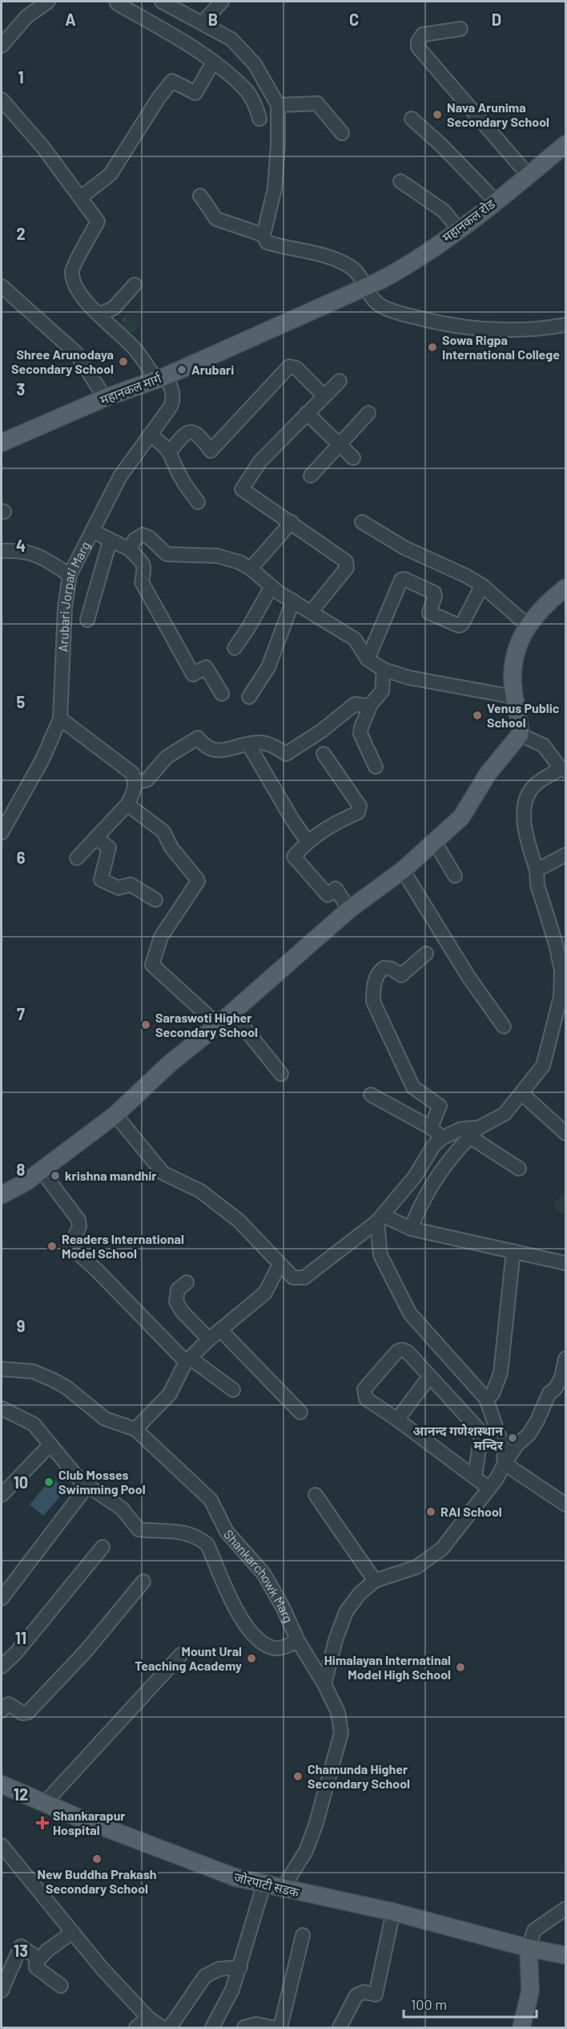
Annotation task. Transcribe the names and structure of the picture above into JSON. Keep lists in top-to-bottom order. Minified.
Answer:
{"streets":{"main road":["महानकल रोड","महानकल मार्ग","जोरपाटी सडक"],"street":["Arubari Jorpati Marg","Shankarchowk Marg"]},"crossings":[["महानकल रोड","महानकल मार्ग"],["महानकल मार्ग","Arubari Jorpati Marg"],["Shankarchowk Marg","जोरपाटी सडक"]],"places":{"other":["Nava Arunima Secondary School","Sowa Rigpa International College","Shree Arunodaya Secondary School","Arubari","Venus Public School","Saraswoti Higher Secondary School","krishna mandhir","Readers International Model School","आनन्द गणेशस्थान मन्दिर","Club Mosses Swimming Pool","RAI School","Mount Ural Teaching Academy","Himalayan Internatinal Model High School","Chamunda Higher Secondary School","New Buddha Prakash Secondary School"],"health":["Shankarapur Hospital"]},"scale_bar":"100 m","grid":{"columns":["A","B","C","D"],"rows":["1","2","3","4","5","6","7","8","9","10","11","12","13"]}}
